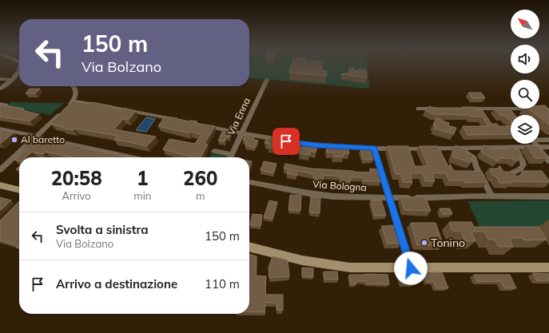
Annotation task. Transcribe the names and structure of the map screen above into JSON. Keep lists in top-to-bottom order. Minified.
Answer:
{"streets":{"street":["Via Enna","Via Bologna"]},"places":["Al baretto","Tonino"],"north":"top left","page":{"turn":["150 m","Via Bolzano"],"eta":["20:58","Arrivo","1","min","260","m"],"list":[{"name":"Svolta a sinistra","note":"Via Bolzano","value":"150 m"},{"name":"Arrivo a destinazione","value":"110 m"}]}}
